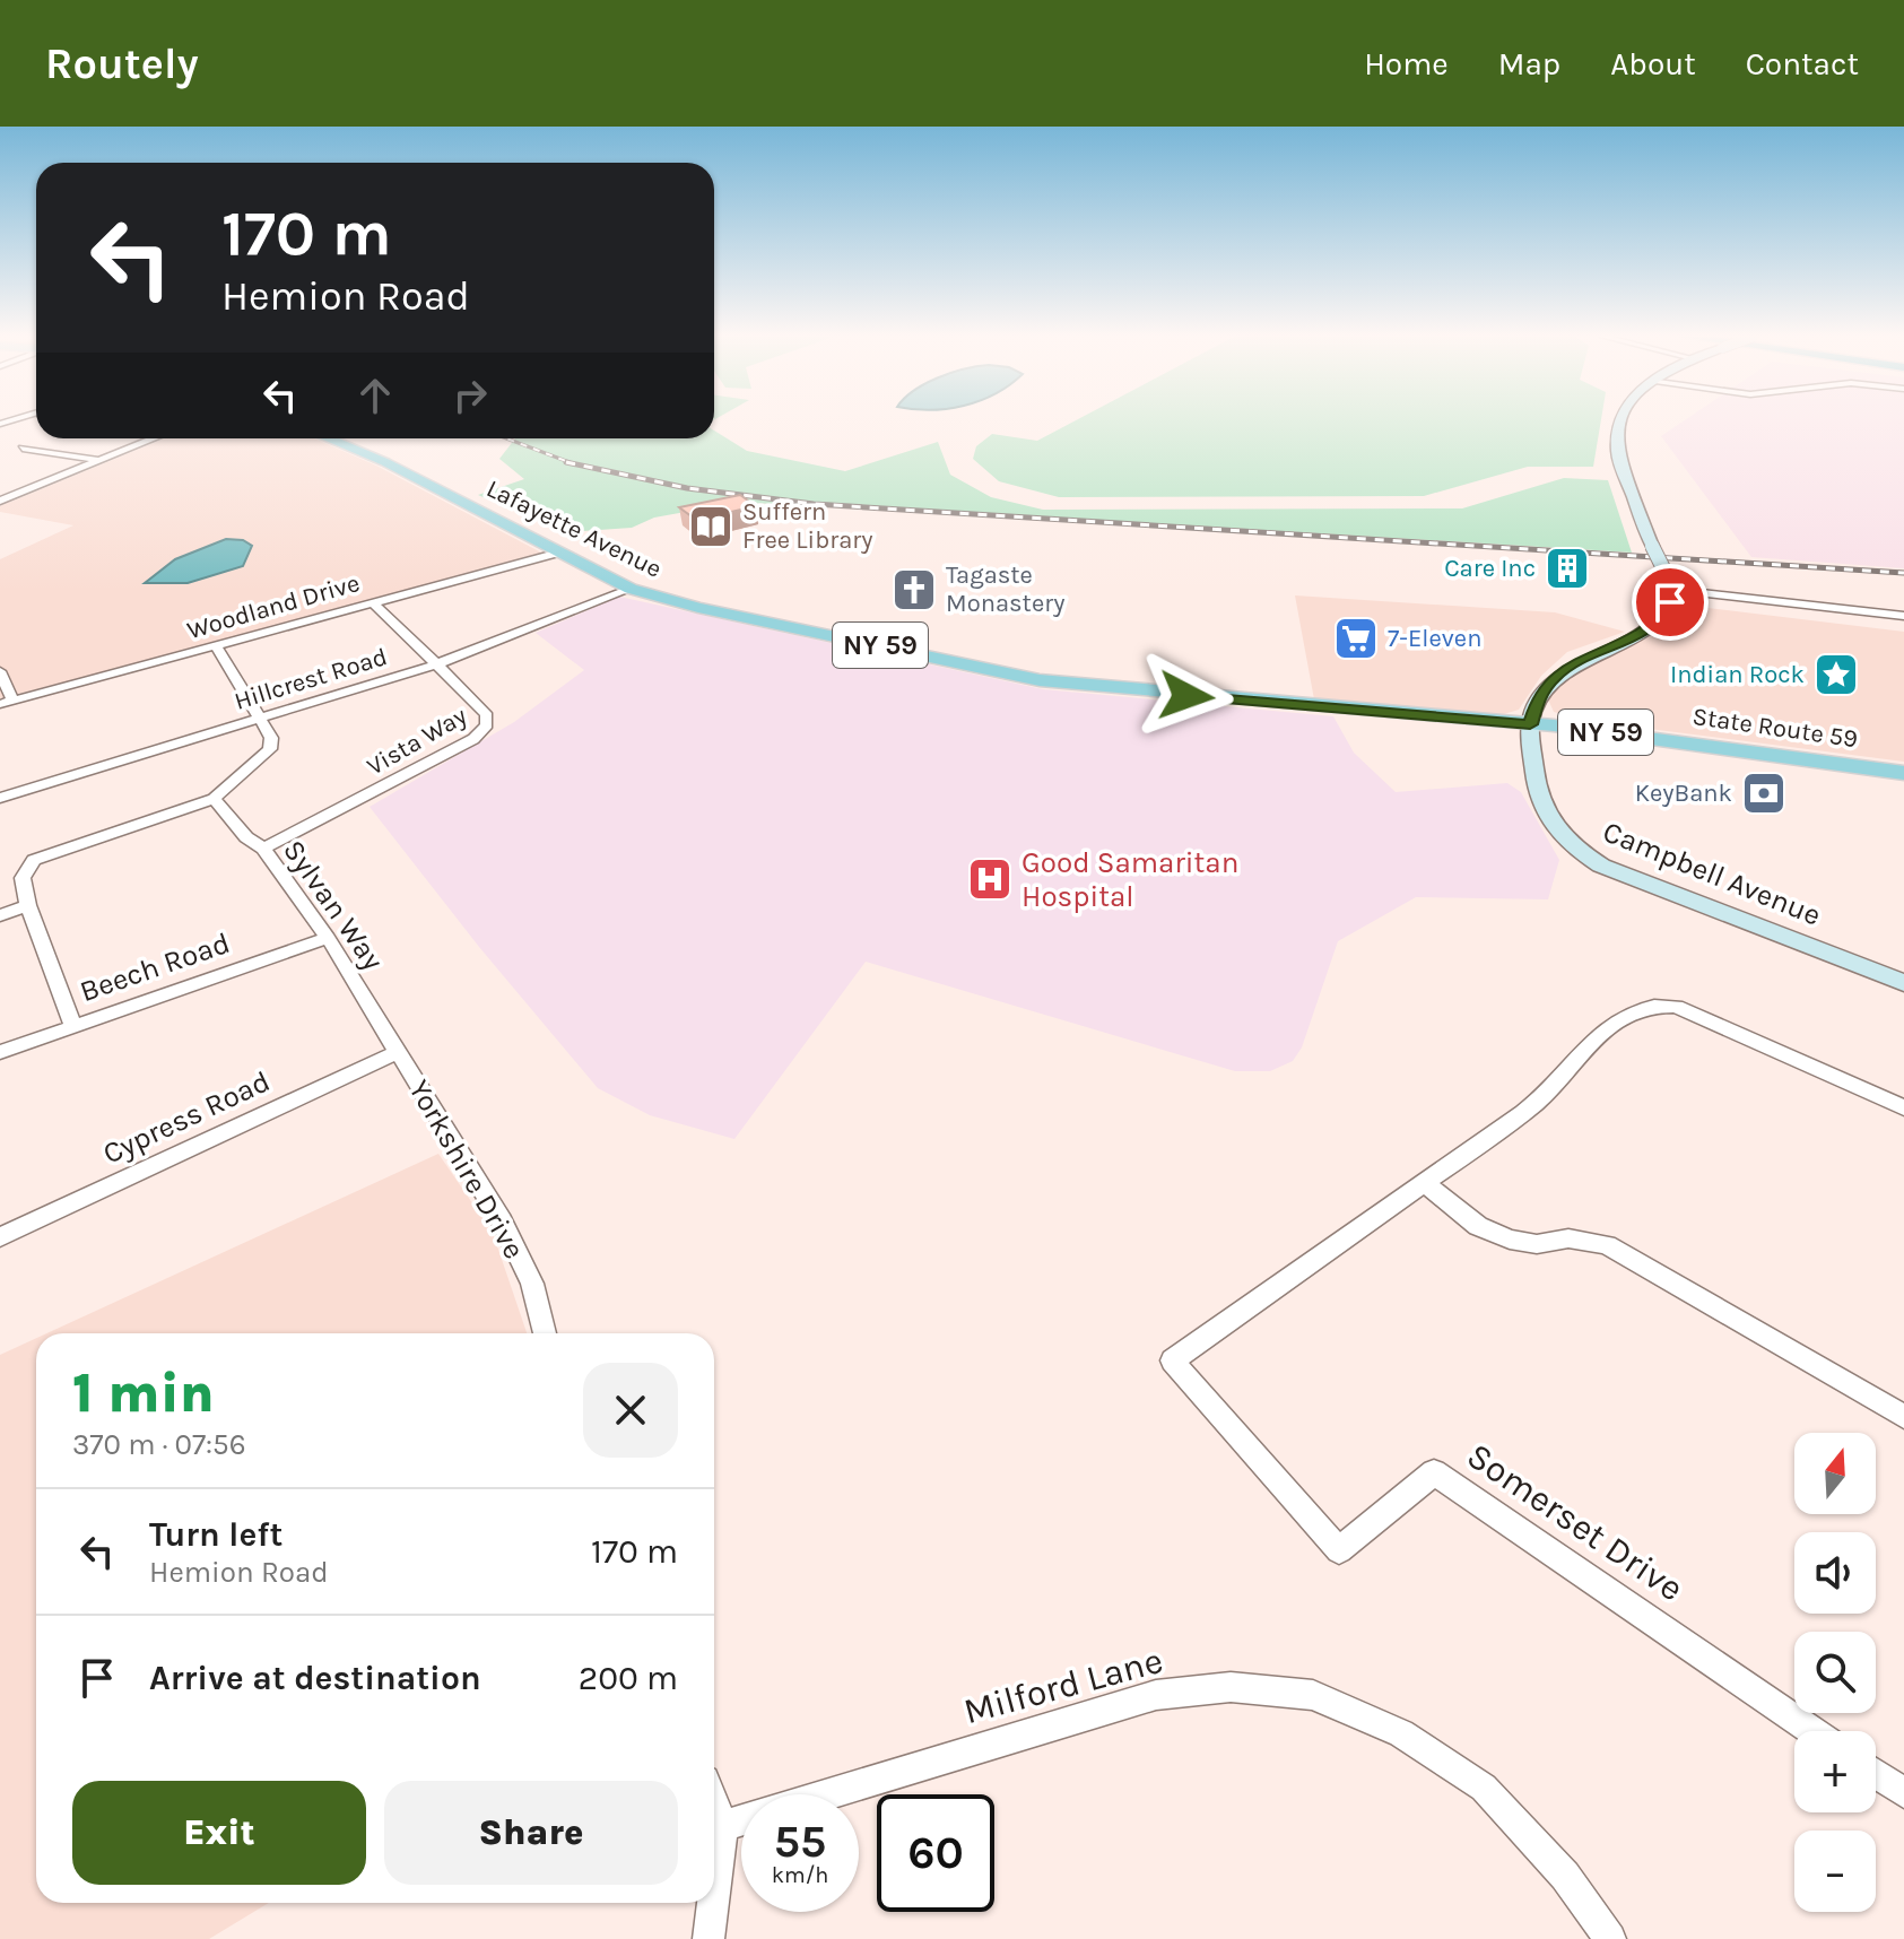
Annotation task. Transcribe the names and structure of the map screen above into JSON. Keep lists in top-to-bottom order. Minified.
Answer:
{"streets":{"main road":["Lafayette Avenue","NY 59","State Route 59"],"street":["Woodland Drive","Hillcrest Road","Vista Way","Campbell Avenue","Sylvan Way","Beech Road","Cypress Road","Yorkshire Drive","Somerset Drive","Milford Lane"]},"crossings":[["Lafayette Avenue","Woodland Drive"],["Lafayette Avenue","Hillcrest Road"],["Lafayette Avenue","State Route 59"],["Lafayette Avenue","Campbell Avenue"],["Woodland Drive","Vista Way"],["Hillcrest Road","Vista Way"],["State Route 59","Campbell Avenue"],["Vista Way","Sylvan Way"],["Sylvan Way","Beech Road"],["Sylvan Way","Cypress Road"],["Sylvan Way","Yorkshire Drive"],["Cypress Road","Yorkshire Drive"]],"places":{"library":["Suffern Free Library"],"building":["Care Inc"],"church":["Tagaste Monastery"],"supermarket":["7-Eleven"],"place":["Indian Rock"],"bank":["KeyBank"],"hospital":["Good Samaritan Hospital"]},"north":"top","page":{"header":"Routely","nav":["Home","Map","About","Contact"],"turn":["170 m","Hemion Road"],"heading":["1 min","370 m · 07:56"],"map_buttons":["+","−"],"list":[{"name":"Turn left","note":"Hemion Road","value":"170 m"},{"name":"Arrive at destination","value":"200 m"}],"buttons":["Exit","Share"],"speed":"55 km/h","limit":"60"}}
